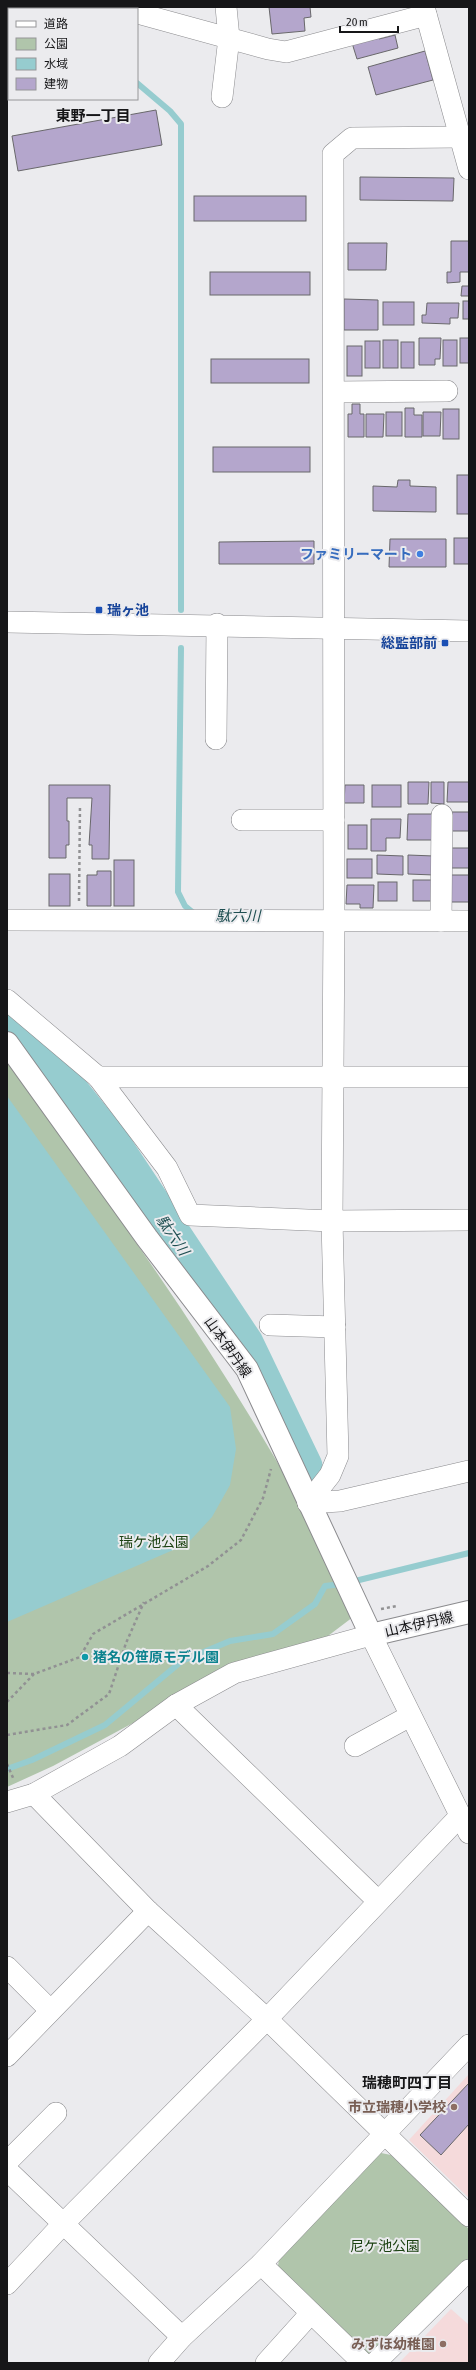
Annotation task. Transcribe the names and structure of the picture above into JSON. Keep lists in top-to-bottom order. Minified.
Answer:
{"streets":{"main road":["山本伊丹線"]},"districts":["東野一丁目","瑞穂町四丁目"],"water":["駄六川"],"parks":["瑞ケ池公園","尼ケ池公園"],"places":{"other":["ファミリーマート","猪名の笹原モデル園","市立瑞穂小学校","みずほ幼稚園"],"transit":["瑞ヶ池","総監部前"]},"legend":["道路","公園","水域","建物"],"scale_bar":"20 m"}
